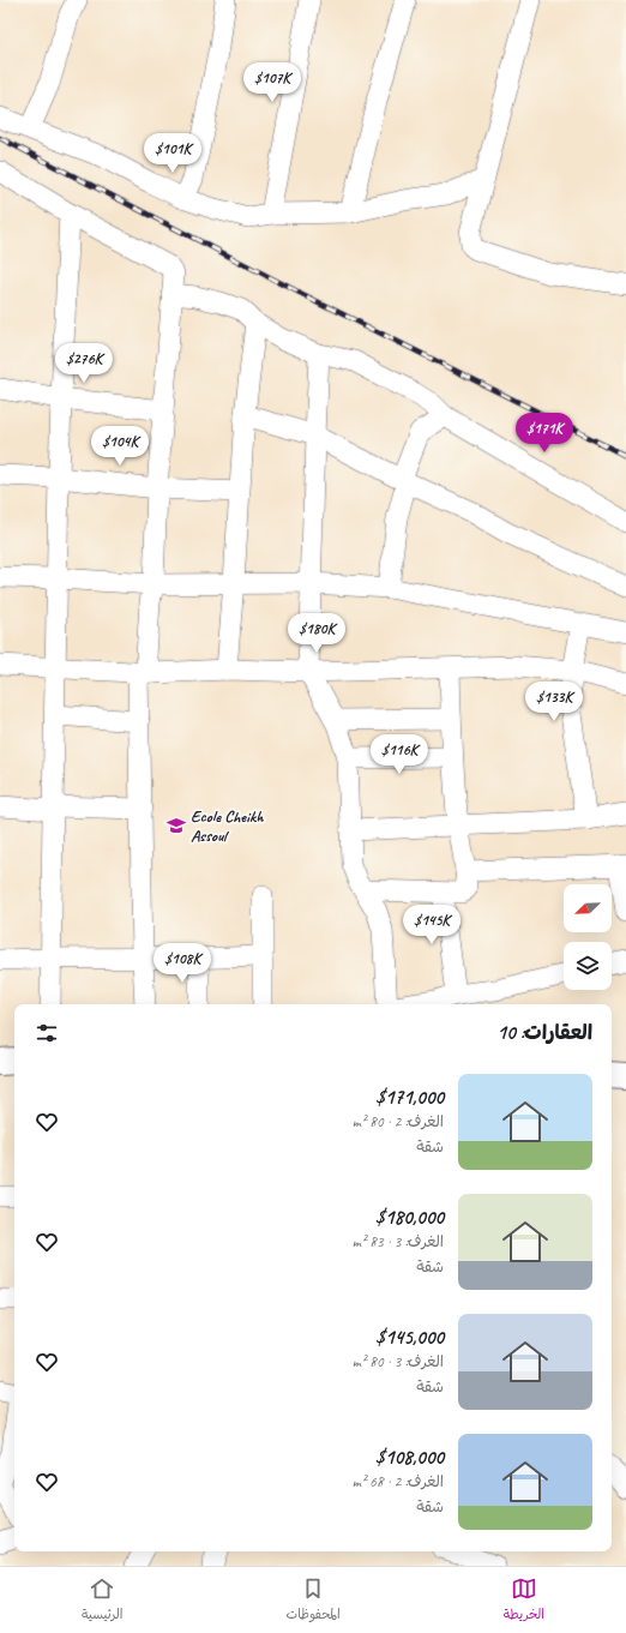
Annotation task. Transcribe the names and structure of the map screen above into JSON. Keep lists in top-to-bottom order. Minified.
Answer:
{"places":{"school or university":["Ecole Cheikh Assoul"]},"north":"bottom left","page":{"price":["$107K","$101K","$276K","$171K","$104K","$180K","$133K","$116K","$145K","$108K"],"heading":"العقارات: 10","list":[{"name":"$171,000","note":"الغرف: 2 · 80 m² · شقة"},{"name":"$180,000","note":"الغرف: 3 · 83 m² · شقة"},{"name":"$145,000","note":"الغرف: 3 · 80 m² · شقة"},{"name":"$108,000","note":"الغرف: 2 · 68 m² · شقة"}],"tabs":["الخريطة","المحفوظات","الرئيسية"]}}
